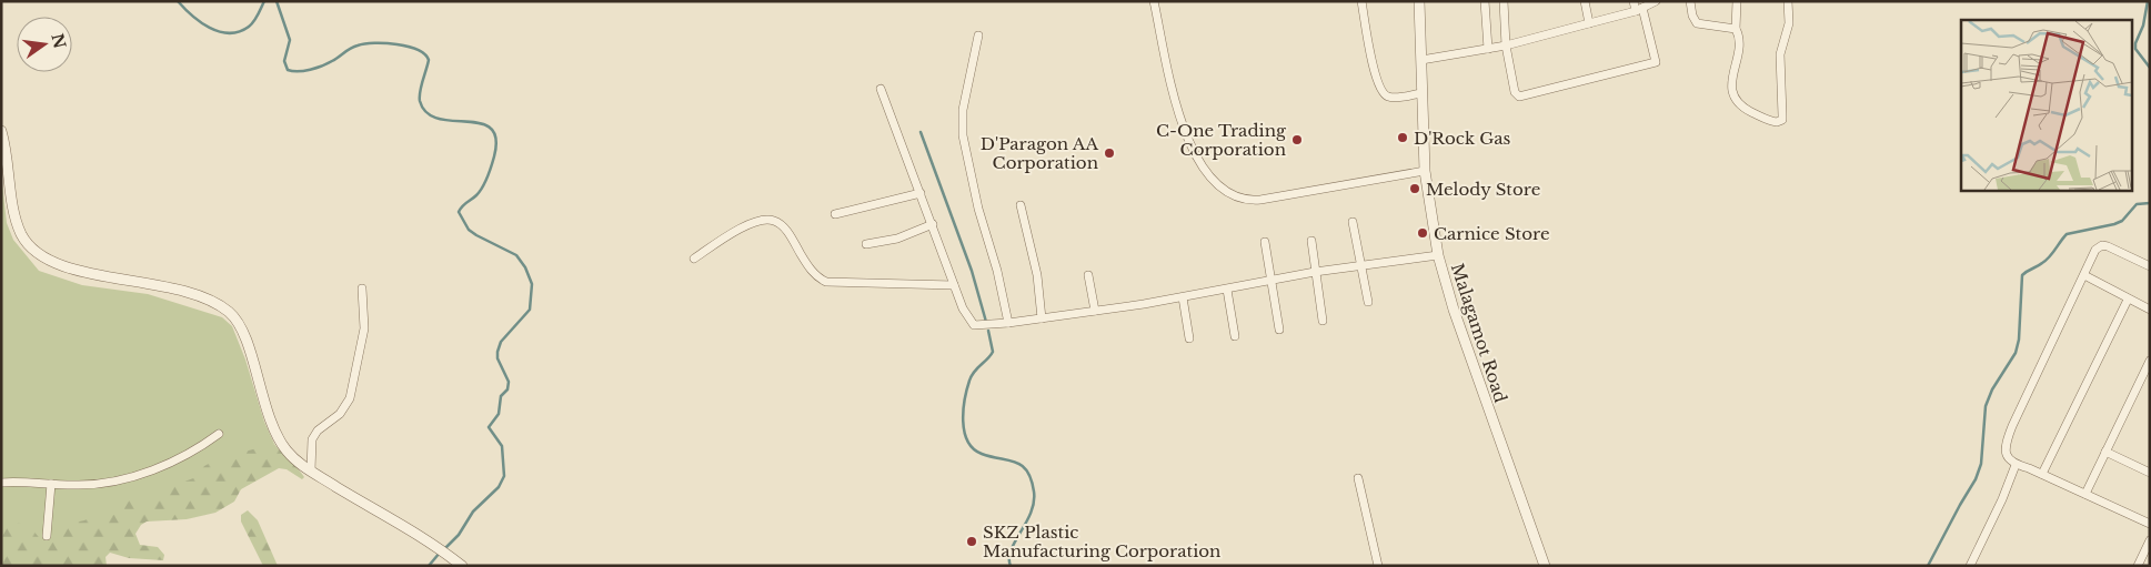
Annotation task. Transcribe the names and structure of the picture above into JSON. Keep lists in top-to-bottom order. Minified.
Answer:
{"streets":{"street":["Malagamot Road"]},"places":["D'Rock Gas","C-One Trading Corporation","D'Paragon AA Corporation","Melody Store","Carnice Store","SKZ Plastic Manufacturing Corporation"],"north":"right"}
